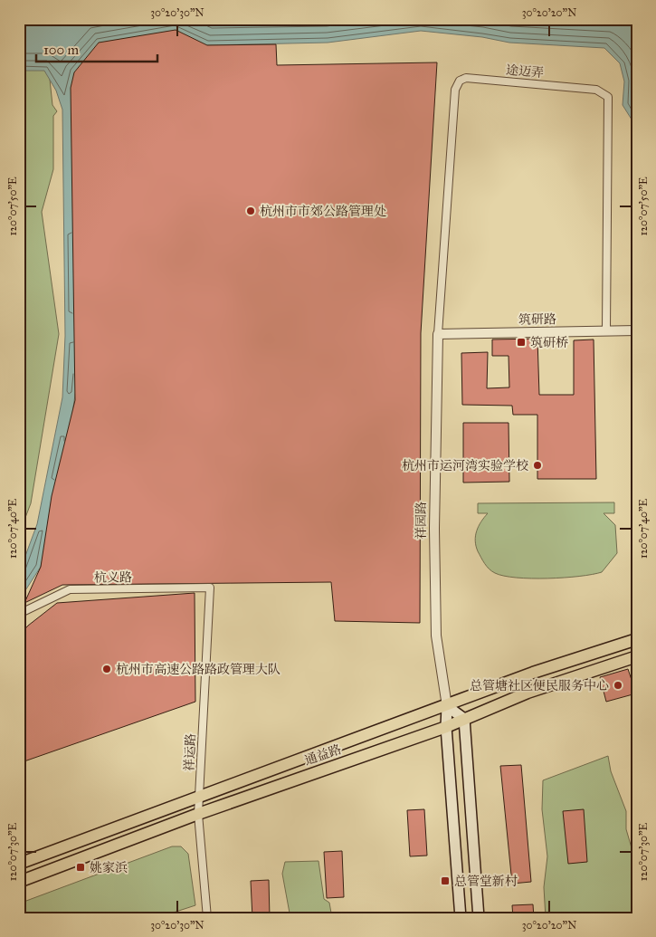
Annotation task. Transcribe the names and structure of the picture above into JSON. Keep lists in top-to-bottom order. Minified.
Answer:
{"streets":{"main road":["祥园路","通益路"],"street":["途迈弄","筑研路","杭义路","祥运路"]},"crossings":[["途迈弄","筑研路"],["途迈弄","祥园路"],["筑研路","祥园路"],["祥园路","通益路"],["杭义路","祥运路"],["祥运路","通益路"]],"places":{"other":["杭州市市郊公路管理处","杭州市运河湾实验学校","杭州市高速公路路政管理大队","总管塘社区便民服务中心"],"transit":["筑研桥","姚家浜","总管堂新村"]},"scale_bar":"100 m","coordinates":["30°20'30\"N","30°20'20\"N","120°07'50\"E","120°07'40\"E","120°07'30\"E"]}
